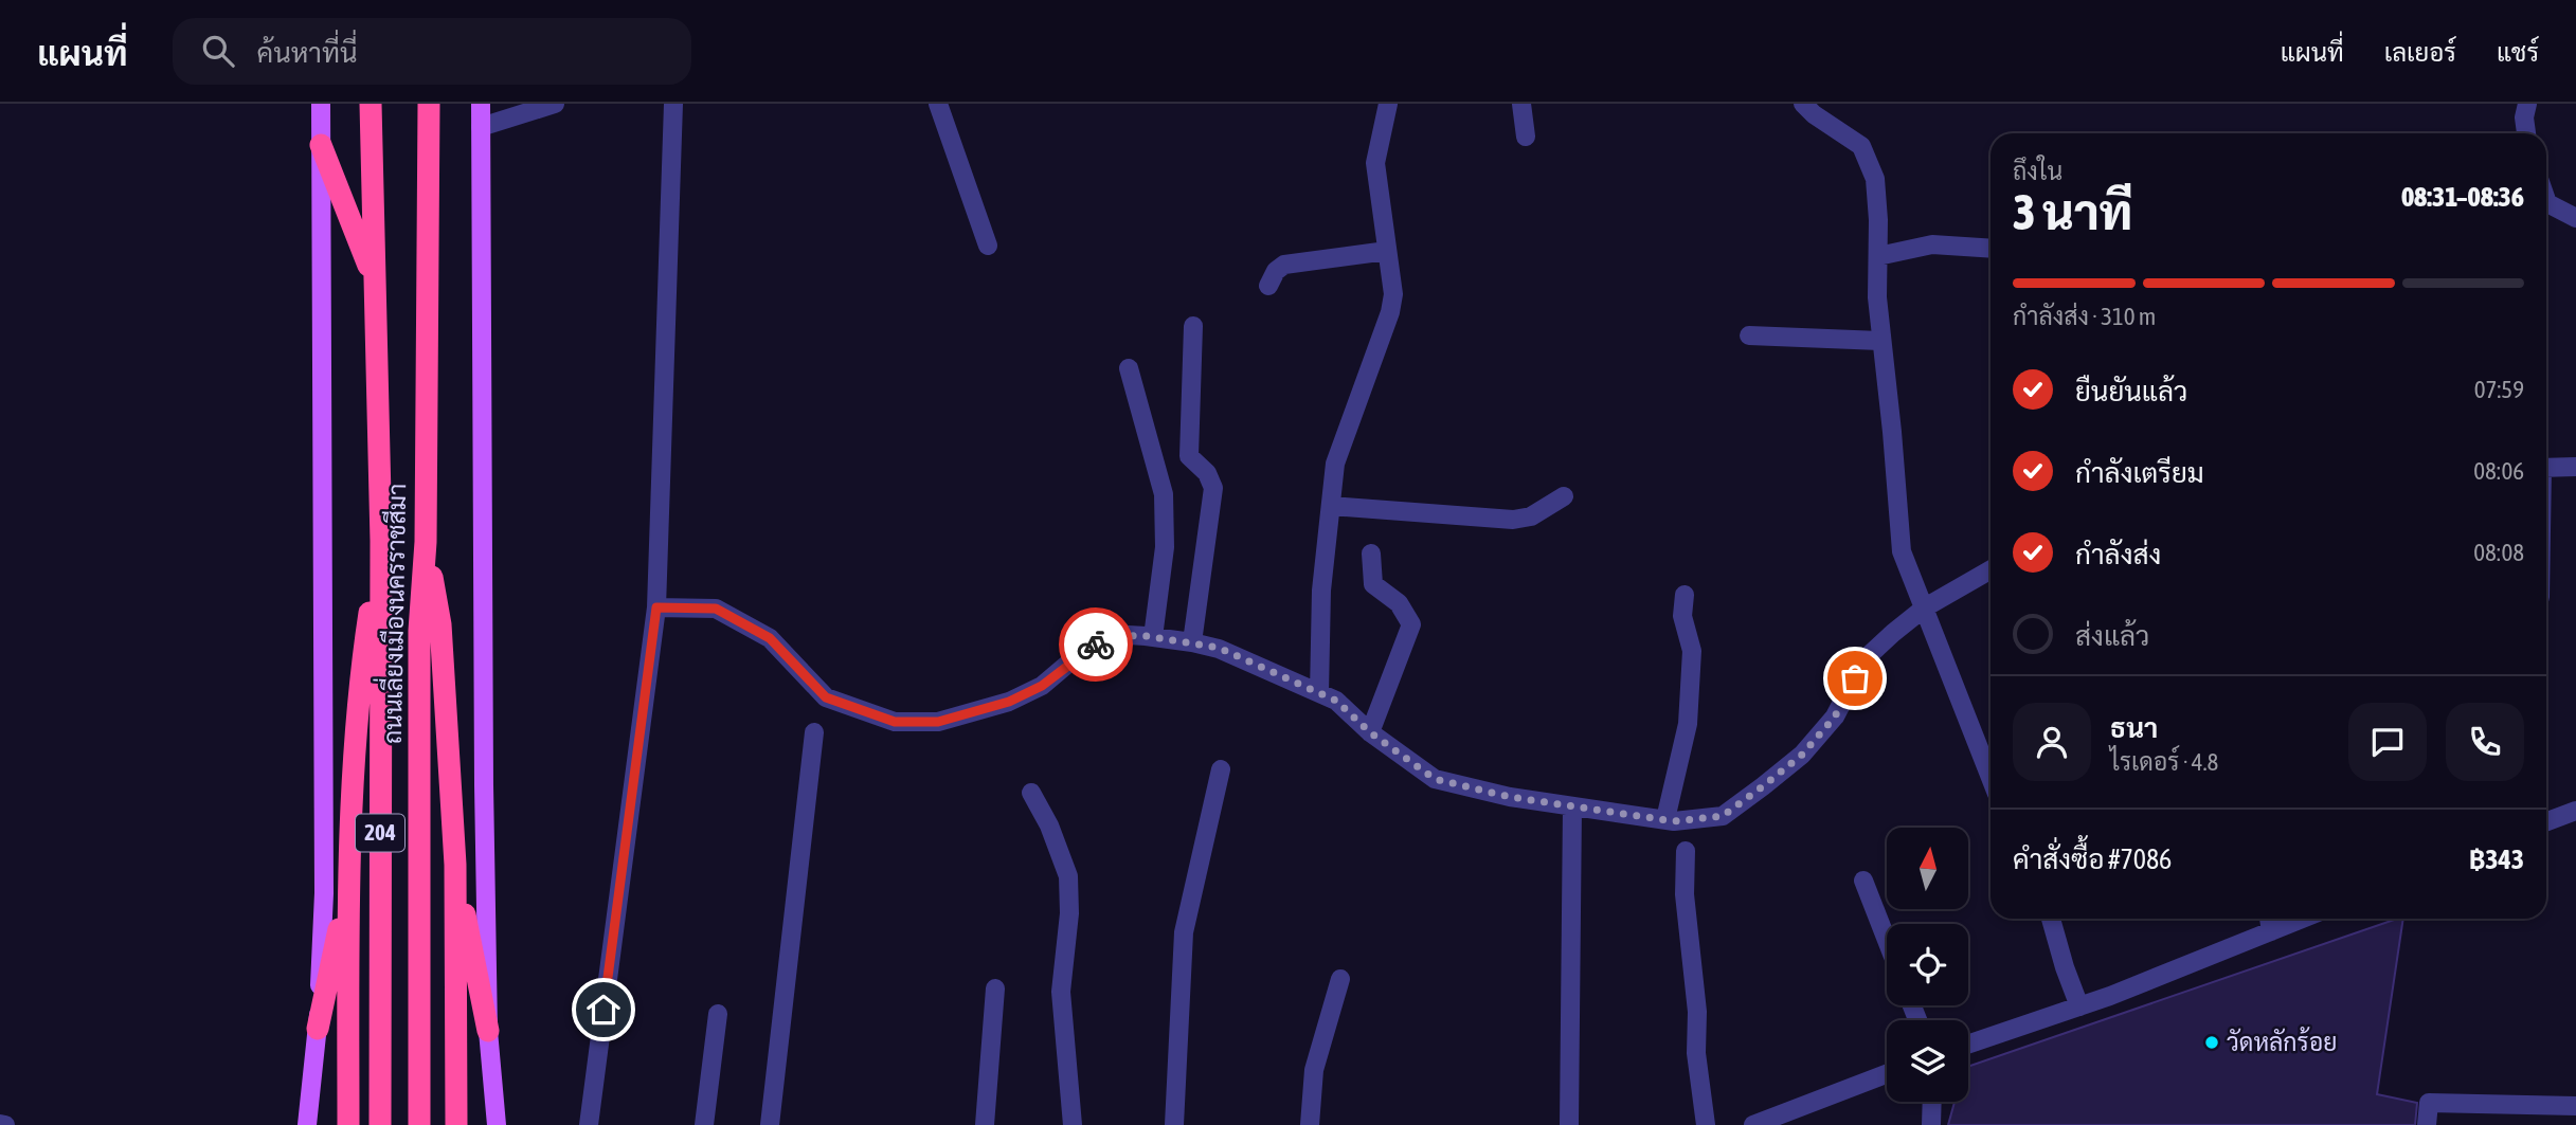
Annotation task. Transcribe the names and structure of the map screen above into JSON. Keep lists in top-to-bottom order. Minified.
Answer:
{"streets":{"highway":["ถนนเลี่ยงเมืองนครราชสีมา","204"]},"places":["วัดหลักร้อย"],"north":"top","page":{"header":"แผนที่","search":"ค้นหาที่นี่","nav":["แผนที่","เลเยอร์","แชร์"],"heading":["3 นาที","ถึงใน","08:31–08:36"],"panel":["ธนา","ไรเดอร์ · 4.8","คำสั่งซื้อ #7086","฿343"],"bar":"กำลังส่ง · 310 m","list":[["ยืนยันแล้ว","07:59"],["กำลังเตรียม","08:06"],["กำลังส่ง","08:08"],"ส่งแล้ว"]}}
